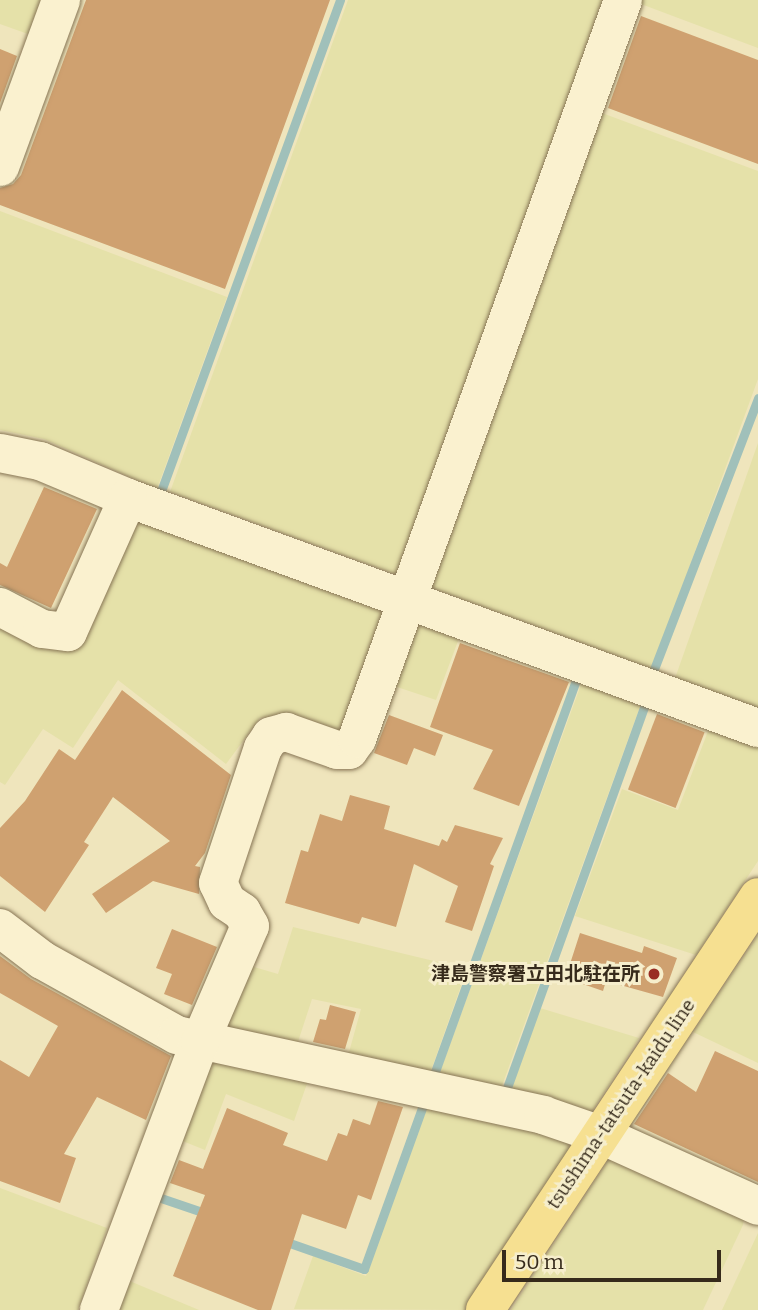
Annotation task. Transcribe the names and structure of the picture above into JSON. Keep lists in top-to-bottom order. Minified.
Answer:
{"streets":{"main road":["tsushima-tatsuta-kaidu line"]},"places":["津島警察署立田北駐在所"],"scale_bar":"50 m"}
